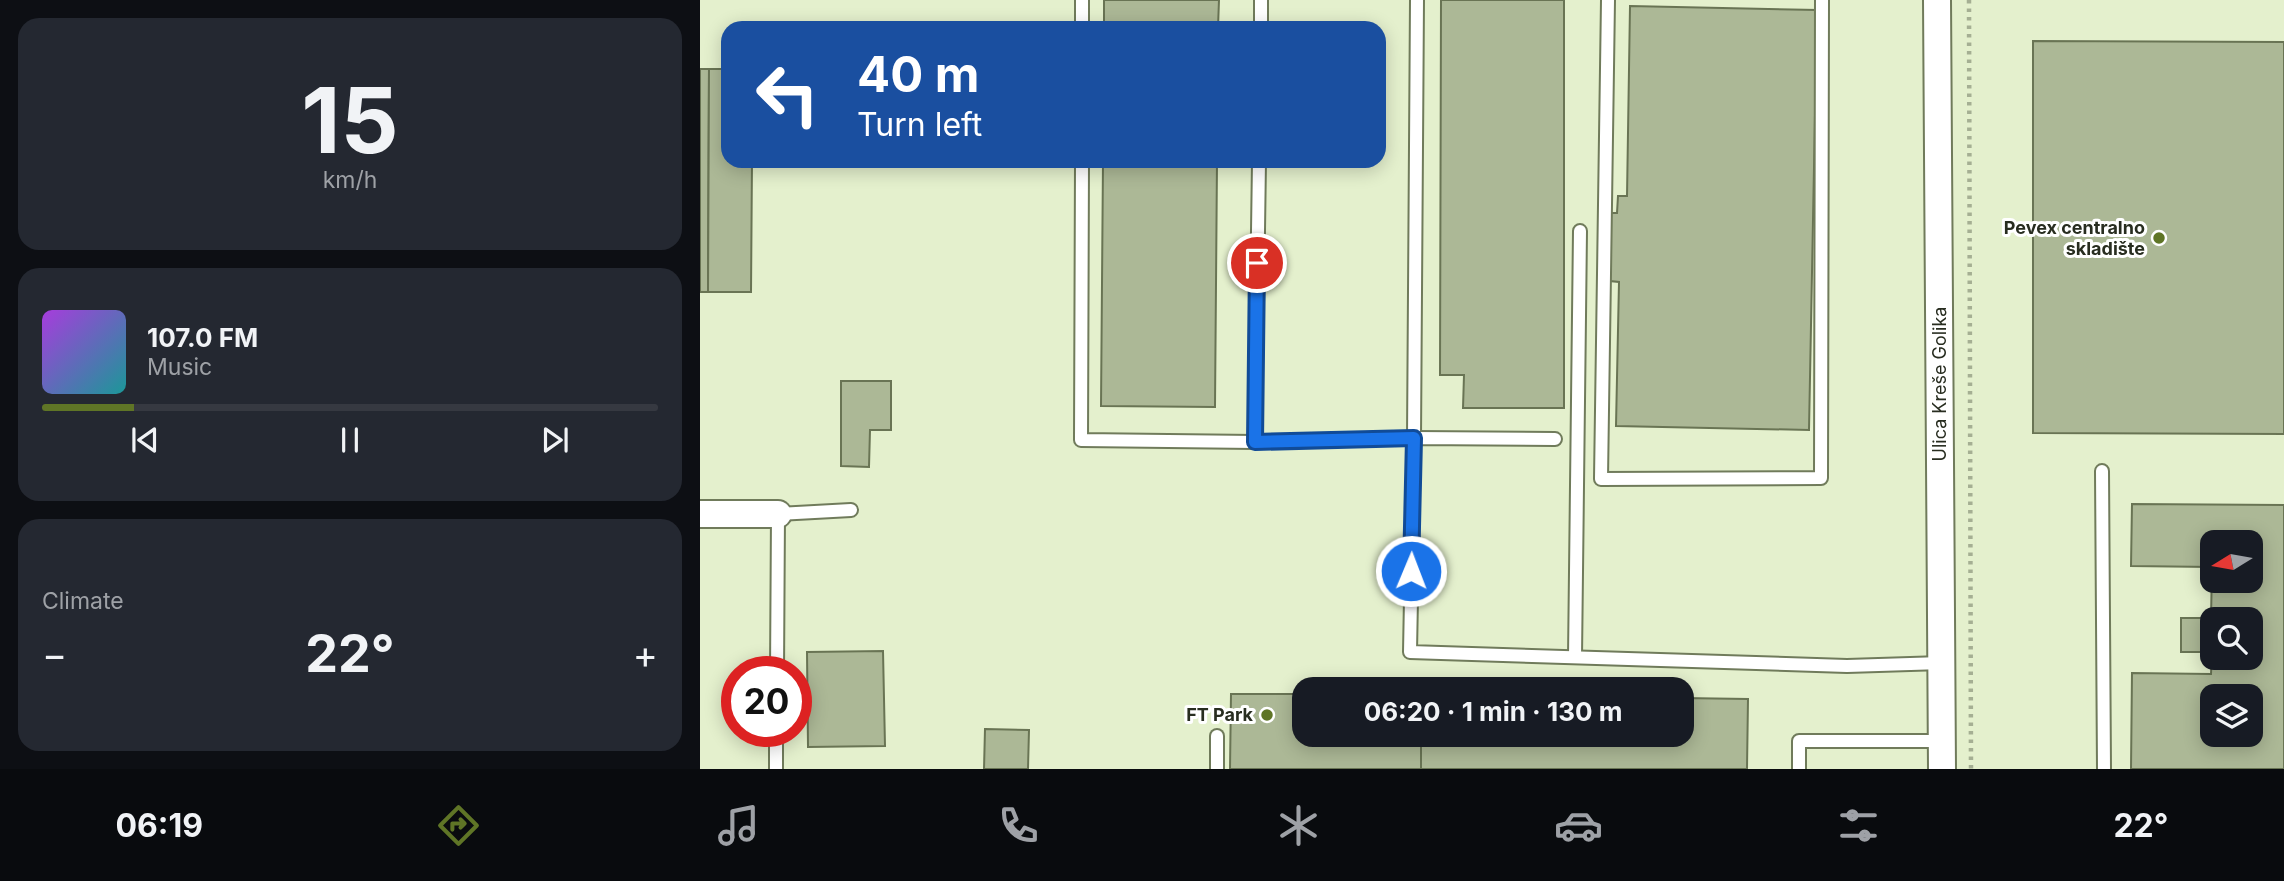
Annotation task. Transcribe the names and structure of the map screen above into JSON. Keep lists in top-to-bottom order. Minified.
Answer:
{"streets":{"street":["Ulica Kreše Golika"]},"places":["Pevex centralno skladište","FT Park"],"north":"left","page":{"tile":[["15","km/h"],"Climate"],"turn":["40 m","Turn left"],"song":["107.0 FM","Music"],"heat":["−","22°","+"],"limit":"20","trip":"06:20 · 1 min · 130 m","tabs":["06:19","22°"]}}
